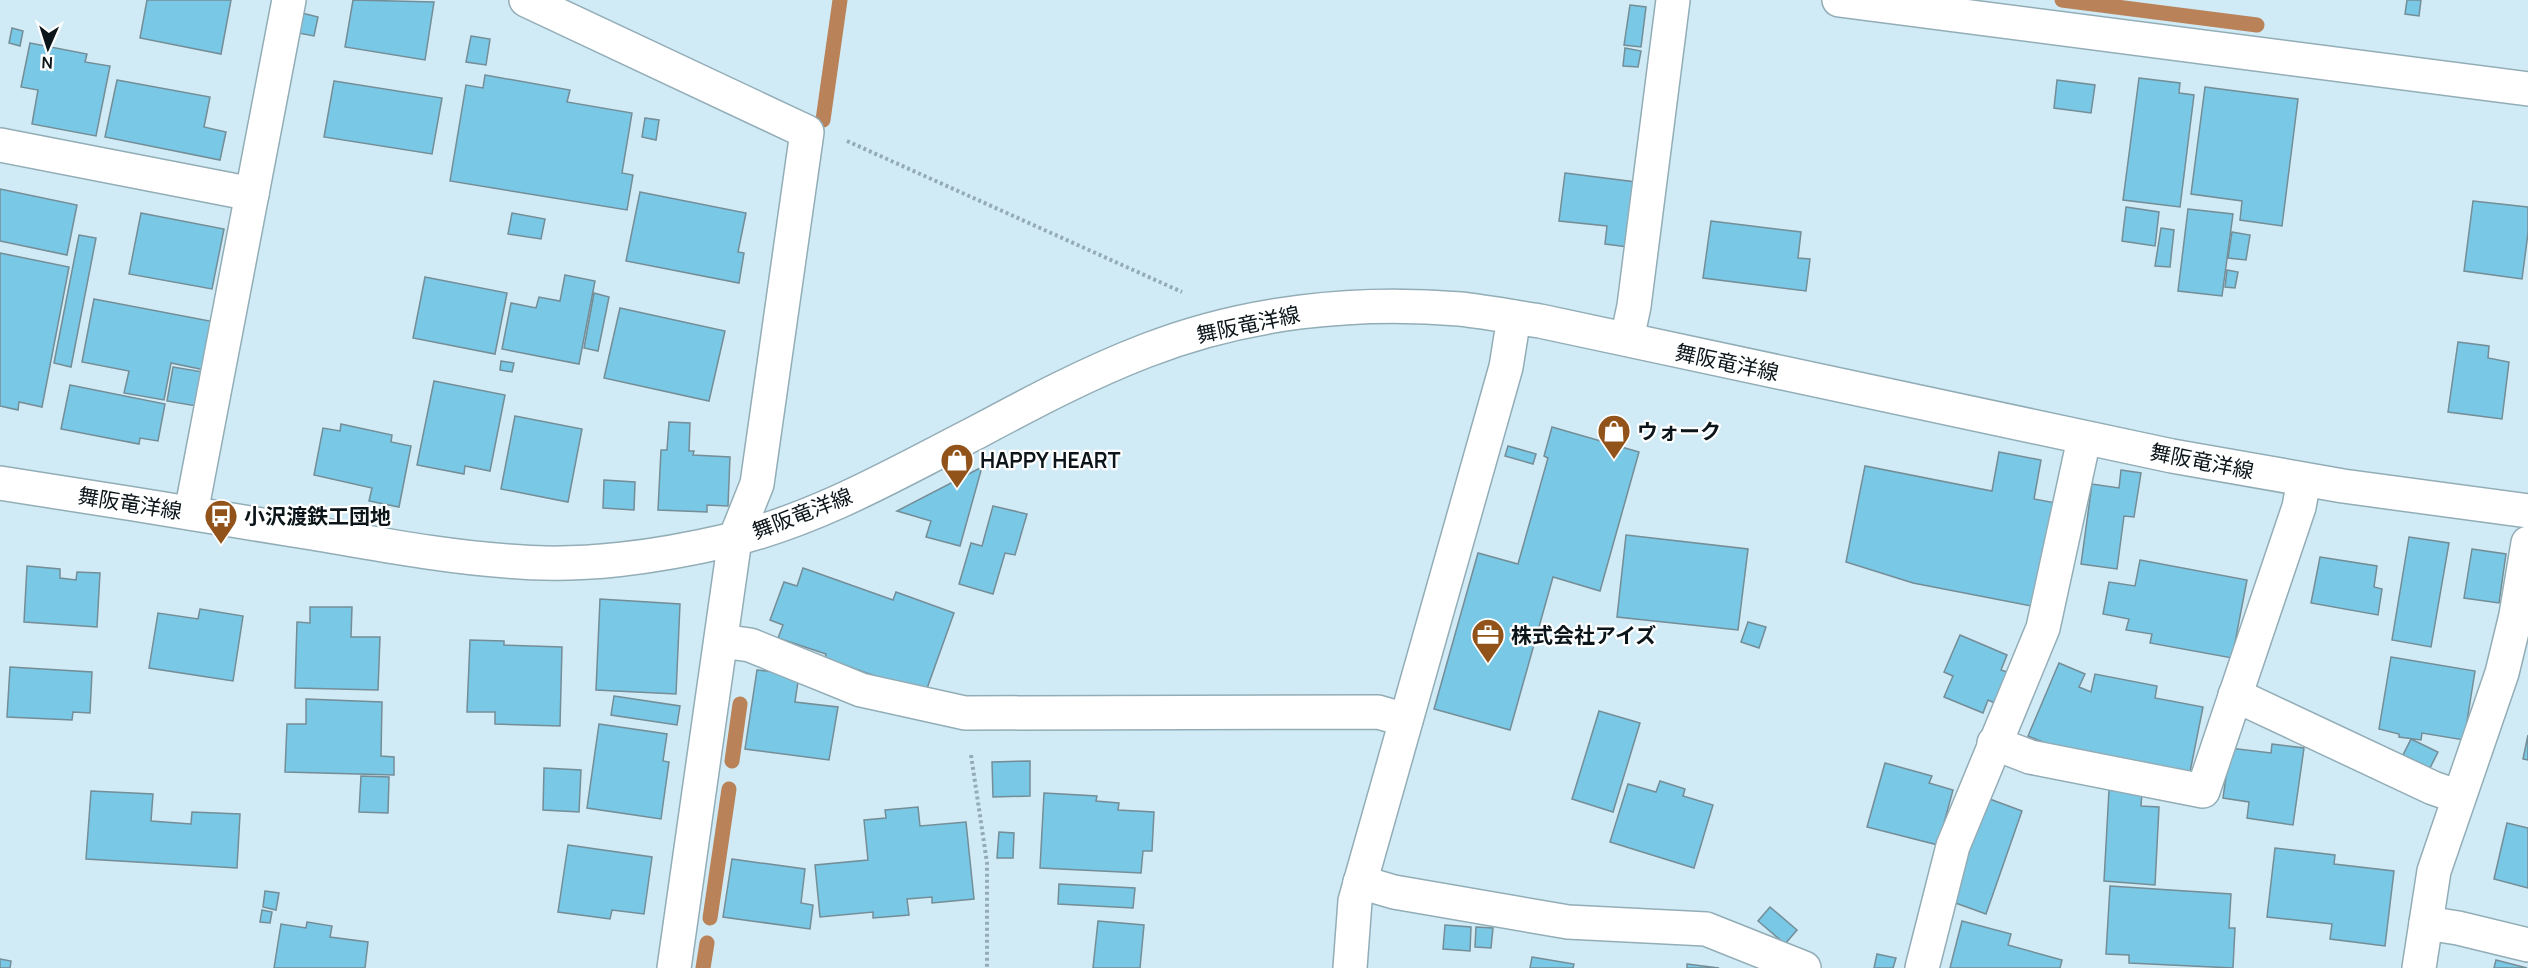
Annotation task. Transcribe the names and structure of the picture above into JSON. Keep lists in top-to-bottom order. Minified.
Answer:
{"streets":{"street":["舞阪竜洋線"]},"places":{"shop":["ウォーク","HAPPY HEART"],"bus stop":["小沢渡鉄工団地"],"office":["株式会社アイズ"]},"north":"bottom"}
